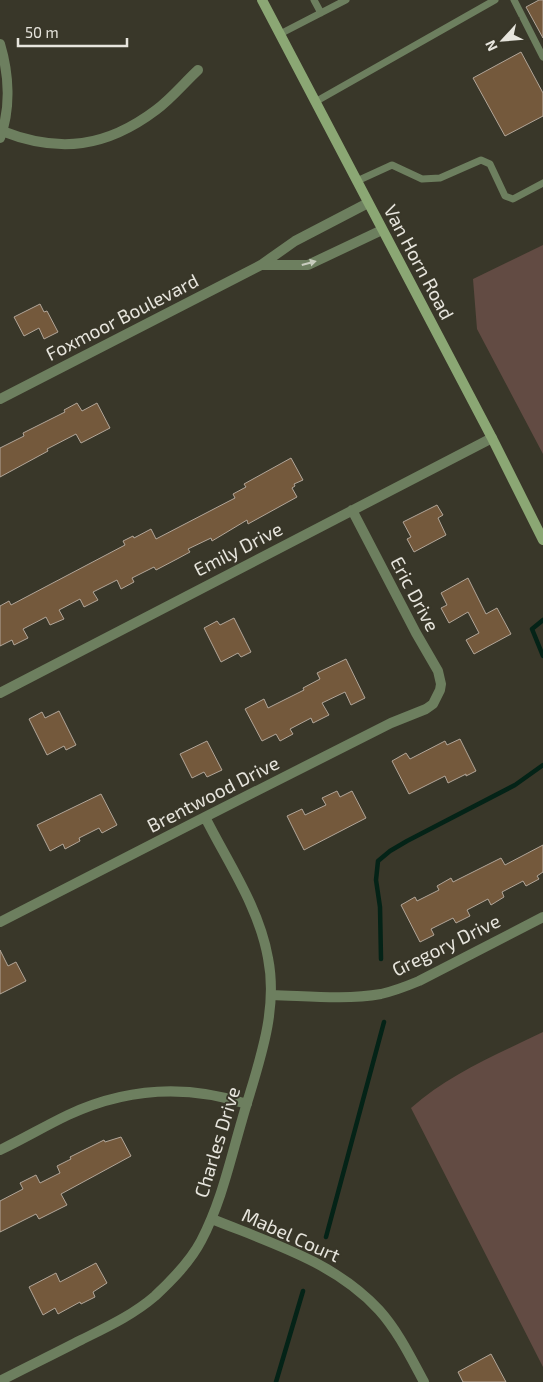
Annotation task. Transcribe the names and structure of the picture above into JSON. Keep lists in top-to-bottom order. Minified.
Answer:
{"streets":{"main road":["Van Horn Road"],"street":["Foxmoor Boulevard","Emily Drive","Eric Drive","Brentwood Drive","Gregory Drive","Charles Drive","Mabel Court"]},"crossings":[["Van Horn Road","Foxmoor Boulevard"],["Van Horn Road","Emily Drive"],["Emily Drive","Eric Drive"],["Eric Drive","Brentwood Drive"],["Brentwood Drive","Charles Drive"],["Gregory Drive","Charles Drive"],["Charles Drive","Mabel Court"]],"scale_bar":"50 m","north":"bottom left"}
